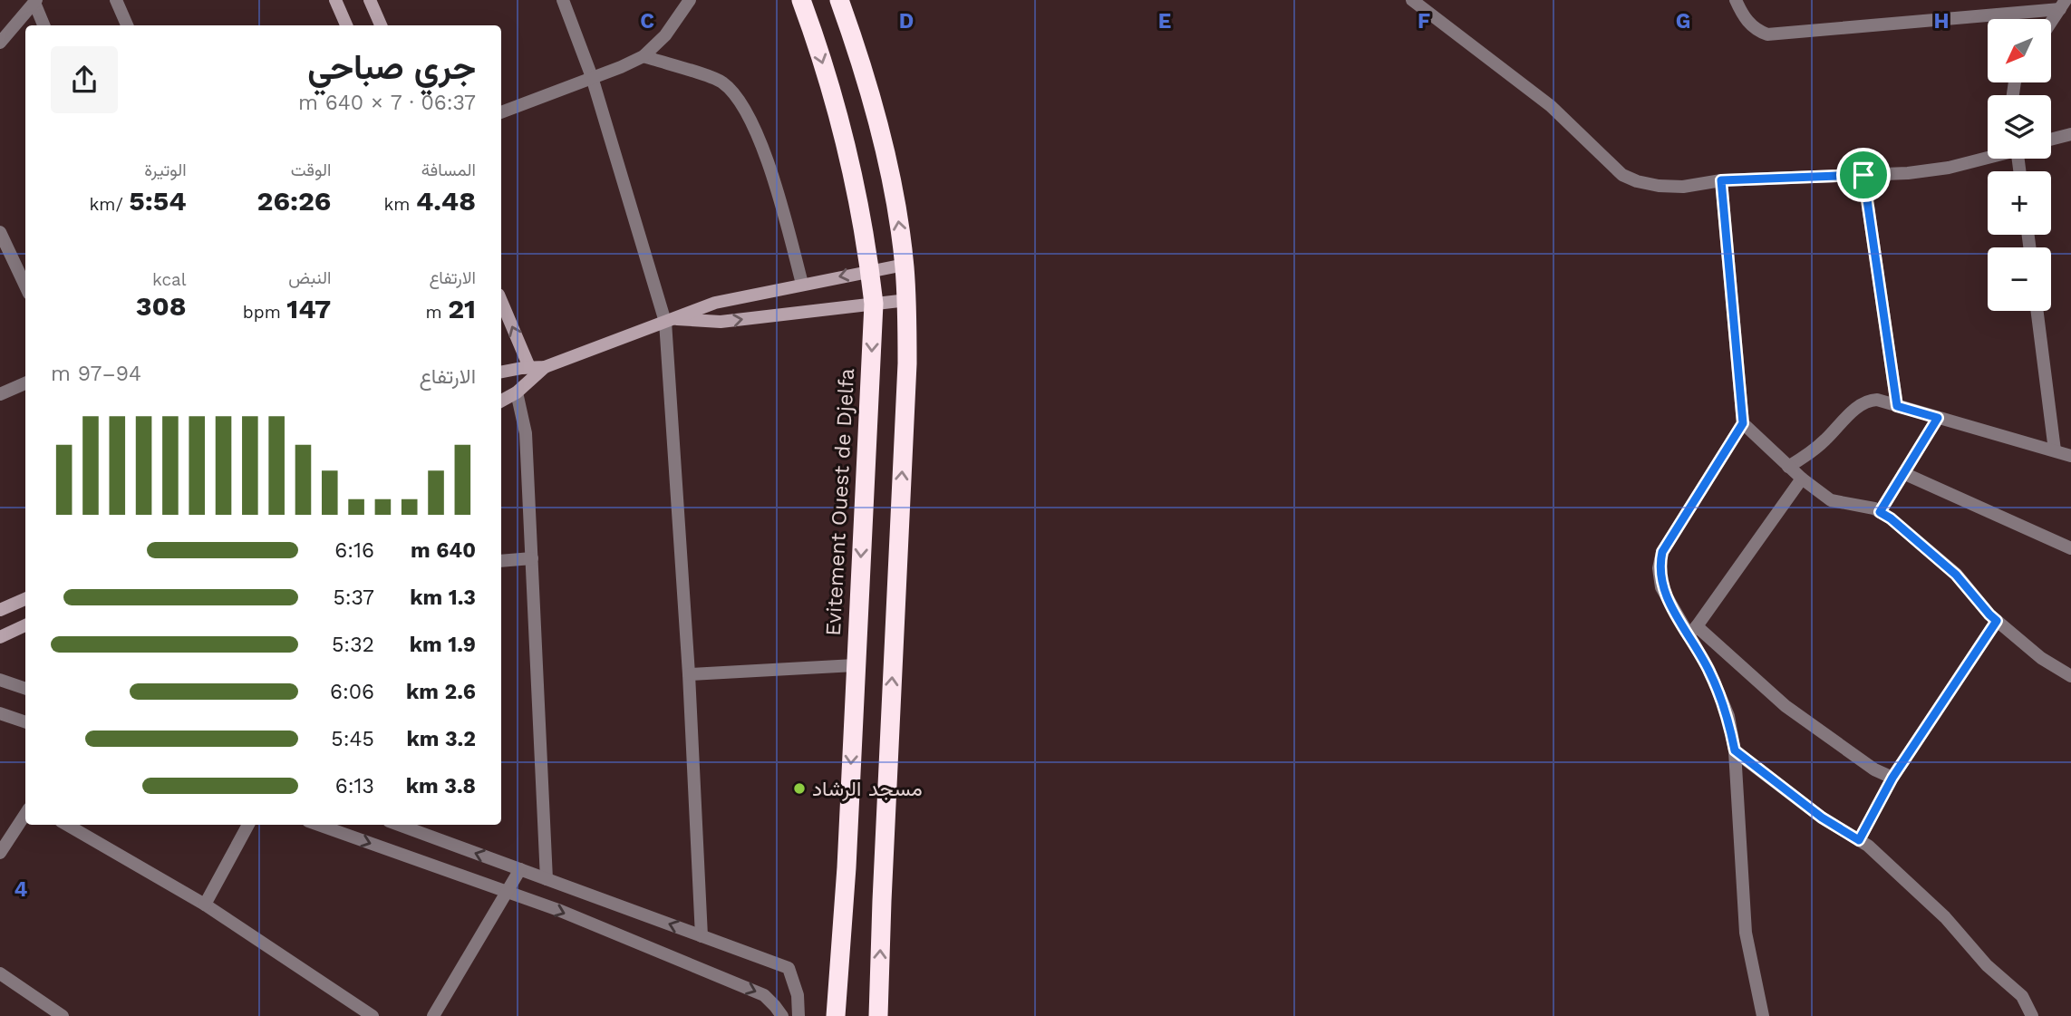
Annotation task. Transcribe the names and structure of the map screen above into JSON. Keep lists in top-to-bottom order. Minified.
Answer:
{"streets":{"highway":["Evitement Ouest de Djelfa"]},"places":["مسجد الرشاد"],"north":"bottom left","page":{"map_buttons":["+","−"],"heading":["جري صباحي","06:37 · 7 × 640 m"],"stats":[["المسافة","4.48 km"],["الوقت","26:26"],["الوتيرة","5:54 /km"],["الارتفاع","21 m"],["النبض","147 bpm"],["kcal","308"]],"chart":["الارتفاع","94–97 m"],"list":[{"name":"640 m","note":"6:16"},{"name":"1.3 km","note":"5:37"},{"name":"1.9 km","note":"5:32"},{"name":"2.6 km","note":"6:06"},{"name":"3.2 km","note":"5:45"},{"name":"3.8 km","note":"6:13"}]},"grid":{"columns":["C","D","E","F","G","H"],"rows":["4"]}}
